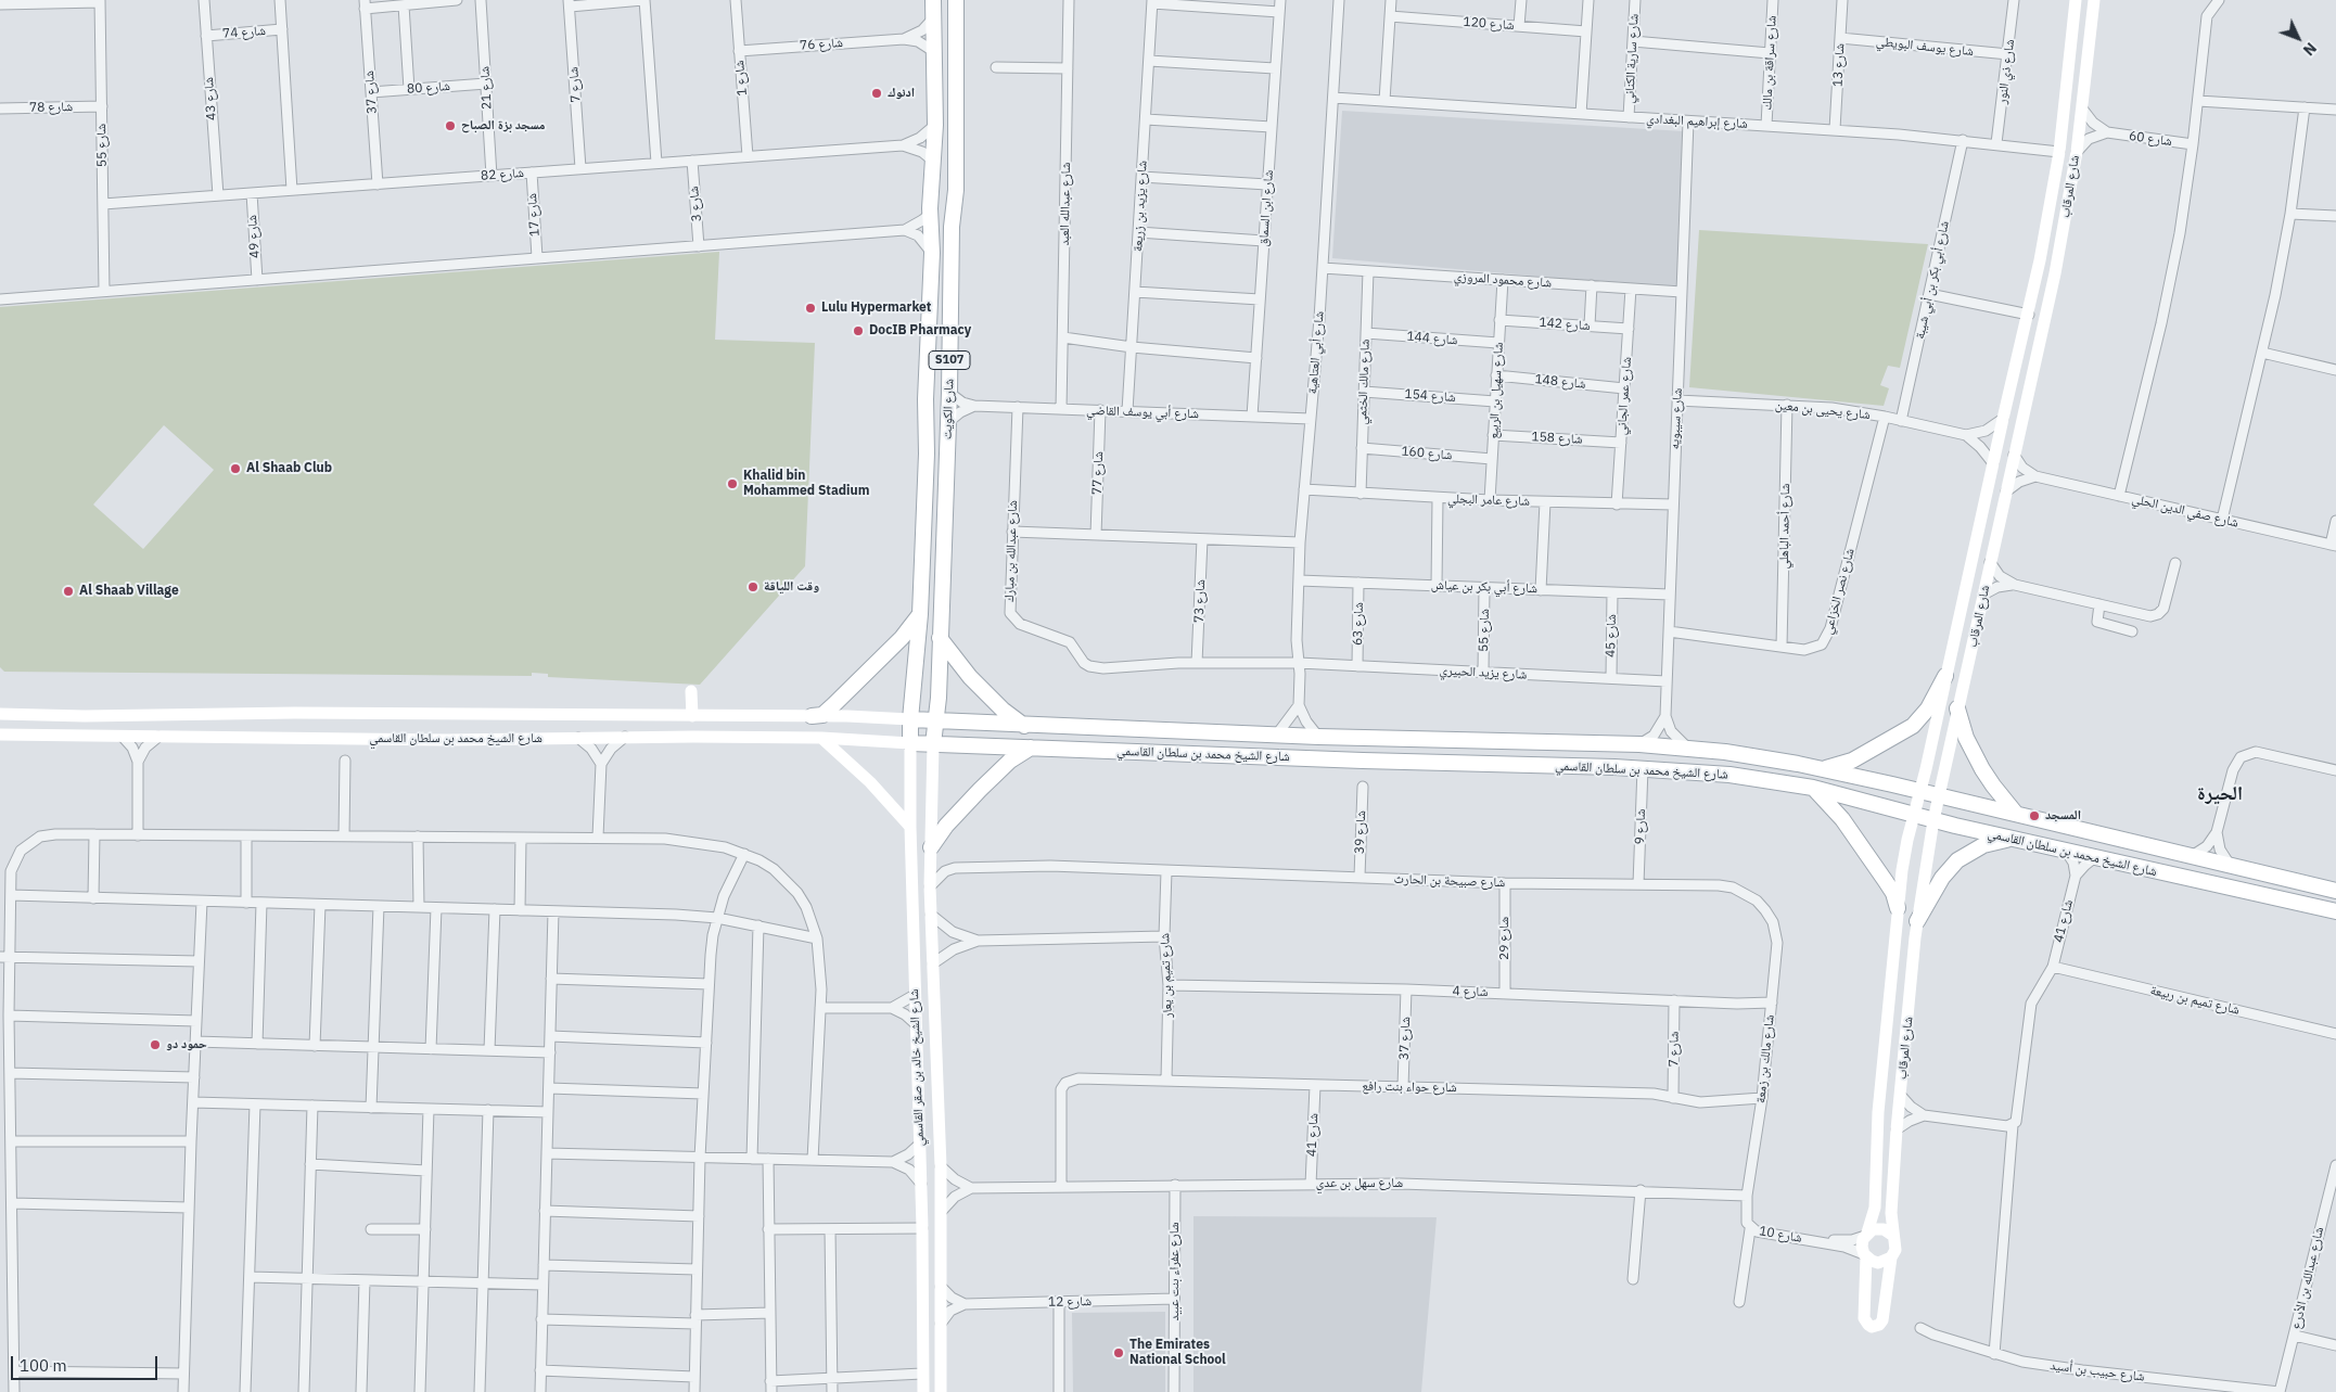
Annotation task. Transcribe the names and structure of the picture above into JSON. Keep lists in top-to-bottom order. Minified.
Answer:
{"streets":{"main road":["شارع المرقاب","S107","شارع الكويت","شارع الشيخ محمد بن سلطان القاسمي","شارع الشيخ خالد بن صقر القاسمي"],"street":["شارع 120","شارع 74","شارع 76","شارع يوسف البويطي","شارع سارية الكناني","شارع سراقة بن مالك","شارع 13","شارع ذي النور","شارع 1","شارع 7","شارع 80","شارع 21","شارع 37","شارع 43","شارع 78","شارع إبراهيم البغدادي","شارع 60","شارع 55","شارع 82","شارع 3","شارع عبدالله العبد","شارع يزيد بن زريعة","شارع ابن السماق","شارع 17","شارع 49","شارع محمود المروزي","شارع أبي بكر بن أبي شيبة","شارع 142","شارع 144","شارع أبي العتاهية","شارع مالك الخثمي","شارع 148","شارع سهيل بن الربيع","شارع 154","شارع عمر الجاني","شارع يحيى بن معين","شارع أبي يوسف القاضي","شارع سيبويه","شارع 158","شارع 160","شارع 77","شارع عامر البجلي","شارع صفي الدين الحلي","شارع أحمد الباهلي","شارع عبدالله بن مبارك","شارع أبي بكر بن عياش","شارع نصر الخزاعي","شارع 73","شارع 63","شارع 45","شارع يزيد الحبيري","شارع 9","شارع 39","شارع صبيحة بن الحارث","شارع 41","شارع 29","شارع تميم بن يعار","شارع 4","شارع تميم بن ربيعة","شارع مالك بن زمعة","شارع حواء بنت رافع","شارع سهل بن عدي","شارع 10","شارع عفراء بنت عبيد","شارع عبدالله بن الأدرع","شارع 12","شارع حبيب بن أسيد"]},"crossings":[["شارع 74","شارع 43"],["شارع 76","شارع 1"],["شارع 76","شارع الكويت"],["شارع يوسف البويطي","شارع 13"],["شارع يوسف البويطي","شارع ذي النور"],["شارع سارية الكناني","شارع إبراهيم البغدادي"],["شارع سراقة بن مالك","شارع إبراهيم البغدادي"],["شارع 13","شارع إبراهيم البغدادي"],["شارع ذي النور","شارع إبراهيم البغدادي"],["شارع 1","شارع 82"],["شارع 7","شارع 82"],["شارع 7","شارع 4"],["شارع 7","شارع حواء بنت رافع"],["شارع 80","شارع 21"],["شارع 80","شارع 37"],["شارع 21","شارع 82"],["شارع 37","شارع 82"],["شارع 37","شارع 4"],["شارع 37","شارع حواء بنت رافع"],["شارع 43","شارع 82"],["شارع 78","شارع 55"],["شارع إبراهيم البغدادي","شارع المرقاب"],["شارع إبراهيم البغدادي","شارع أبي بكر بن أبي شيبة"],["شارع إبراهيم البغدادي","شارع أبي العتاهية"],["شارع إبراهيم البغدادي","شارع سيبويه"],["شارع 55","شارع 82"],["شارع 55","شارع أبي بكر بن عياش"],["شارع 55","شارع يزيد الحبيري"],["شارع 82","شارع 3"],["شارع 82","شارع 17"],["شارع 82","شارع 49"],["شارع 82","شارع الكويت"],["شارع المرقاب","شارع الشيخ محمد بن سلطان القاسمي"],["شارع المرقاب","شارع 10"],["شارع عبدالله العبد","شارع أبي يوسف القاضي"],["شارع يزيد بن زريعة","شارع أبي يوسف القاضي"],["شارع ابن السماق","شارع أبي يوسف القاضي"],["شارع محمود المروزي","شارع أبي العتاهية"],["شارع محمود المروزي","شارع مالك الخثمي"],["شارع محمود المروزي","شارع سهيل بن الربيع"],["شارع محمود المروزي","شارع عمر الجاني"],["شارع محمود المروزي","شارع سيبويه"],["شارع أبي بكر بن أبي شيبة","شارع يحيى بن معين"],["شارع 142","شارع سهيل بن الربيع"],["شارع 142","شارع عمر الجاني"],["شارع 144","شارع مالك الخثمي"],["شارع 144","شارع سهيل بن الربيع"],["شارع أبي العتاهية","شارع أبي يوسف القاضي"],["شارع أبي العتاهية","شارع عامر البجلي"],["شارع أبي العتاهية","شارع عبدالله بن مبارك"],["شارع أبي العتاهية","شارع أبي بكر بن عياش"],["شارع أبي العتاهية","شارع يزيد الحبيري"],["شارع أبي العتاهية","شارع الشيخ محمد بن سلطان القاسمي"],["شارع مالك الخثمي","شارع 154"],["شارع مالك الخثمي","شارع 160"],["شارع مالك الخثمي","شارع عامر البجلي"],["شارع 148","شارع سهيل بن الربيع"],["شارع 148","شارع عمر الجاني"],["شارع سهيل بن الربيع","شارع 154"],["شارع سهيل بن الربيع","شارع 158"],["شارع سهيل بن الربيع","شارع 160"],["شارع سهيل بن الربيع","شارع عامر البجلي"],["شارع عمر الجاني","شارع 158"],["شارع عمر الجاني","شارع عامر البجلي"],["شارع الكويت","شارع أبي يوسف القاضي"],["شارع الكويت","شارع الشيخ محمد بن سلطان القاسمي"],["شارع الكويت","شارع الشيخ خالد بن صقر القاسمي"],["شارع يحيى بن معين","شارع سيبويه"],["شارع يحيى بن معين","شارع أحمد الباهلي"],["شارع يحيى بن معين","شارع نصر الخزاعي"],["شارع أبي يوسف القاضي","شارع 77"],["شارع أبي يوسف القاضي","شارع عبدالله بن مبارك"],["شارع سيبويه","شارع عامر البجلي"],["شارع سيبويه","شارع أبي بكر بن عياش"],["شارع سيبويه","شارع نصر الخزاعي"],["شارع سيبويه","شارع يزيد الحبيري"],["شارع أحمد الباهلي","شارع نصر الخزاعي"],["شارع عبدالله بن مبارك","شارع 73"],["شارع عبدالله بن مبارك","شارع يزيد الحبيري"],["شارع أبي بكر بن عياش","شارع 63"],["شارع أبي بكر بن عياش","شارع 45"],["شارع 63","شارع يزيد الحبيري"],["شارع 45","شارع يزيد الحبيري"],["شارع الشيخ محمد بن سلطان القاسمي","شارع 9"],["شارع الشيخ محمد بن سلطان القاسمي","شارع الشيخ خالد بن صقر القاسمي"],["شارع 9","شارع صبيحة بن الحارث"],["شارع 39","شارع صبيحة بن الحارث"],["شارع صبيحة بن الحارث","شارع 29"],["شارع صبيحة بن الحارث","شارع تميم بن يعار"],["شارع صبيحة بن الحارث","شارع مالك بن زمعة"],["شارع صبيحة بن الحارث","شارع الشيخ خالد بن صقر القاسمي"],["شارع 41","شارع تميم بن ربيعة"],["شارع 41","شارع حواء بنت رافع"],["شارع 41","شارع سهل بن عدي"],["شارع 41","شارع حبيب بن أسيد"],["شارع 29","شارع 4"],["شارع تميم بن يعار","شارع 4"],["شارع تميم بن يعار","شارع حواء بنت رافع"],["شارع 4","شارع مالك بن زمعة"],["شارع مالك بن زمعة","شارع حواء بنت رافع"],["شارع مالك بن زمعة","شارع سهل بن عدي"],["شارع مالك بن زمعة","شارع 10"],["شارع حواء بنت رافع","شارع سهل بن عدي"],["شارع سهل بن عدي","شارع 10"],["شارع سهل بن عدي","شارع عفراء بنت عبيد"],["شارع عفراء بنت عبيد","شارع 12"],["شارع عبدالله بن الأدرع","شارع حبيب بن أسيد"]],"districts":["الحيرة"],"places":["ادنوك","مسجد بزة الصباح","Lulu Hypermarket","DocIB Pharmacy","Al Shaab Club","Khalid bin Mohammed Stadium","وقت اللياقة","Al Shaab Village","المسجد","حمود دو","The Emirates National School"],"scale_bar":"100 m","north":"bottom right"}
